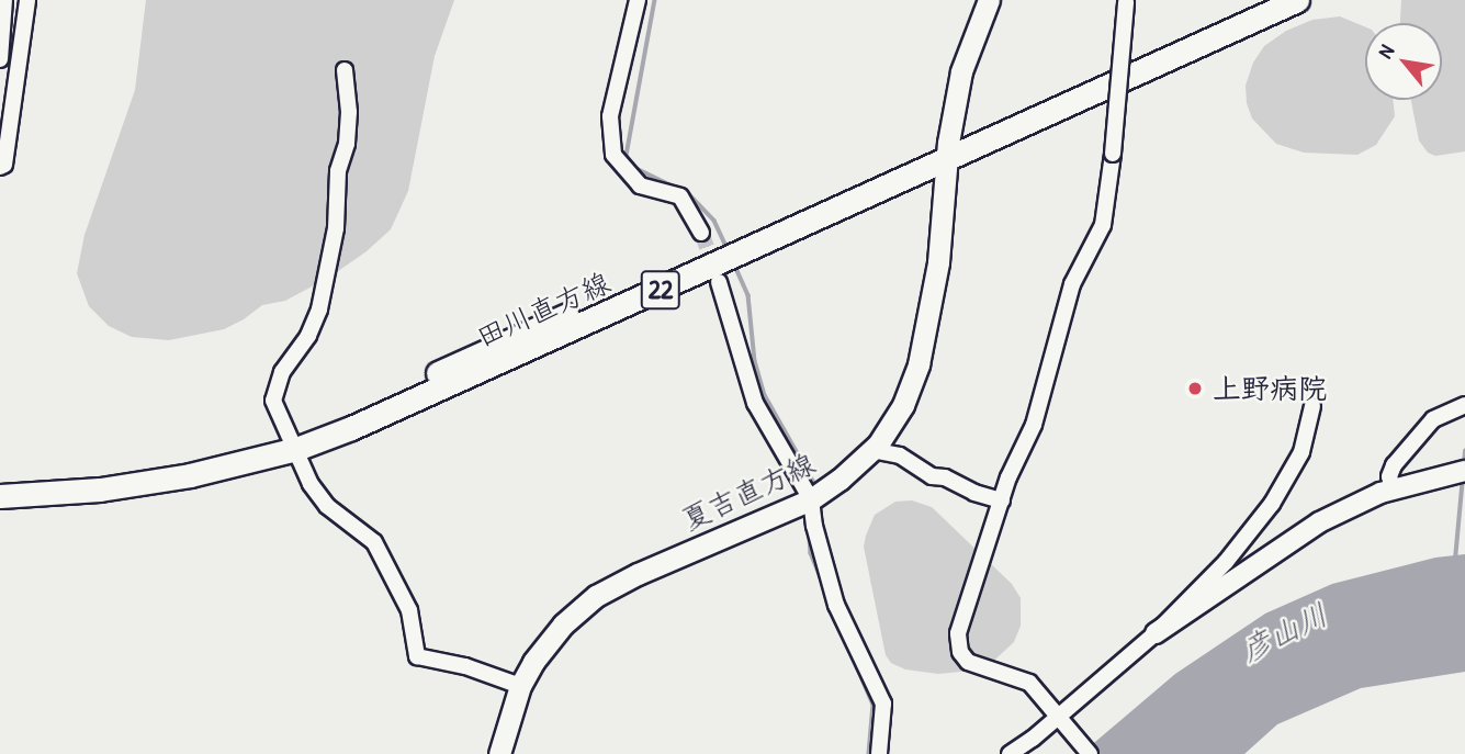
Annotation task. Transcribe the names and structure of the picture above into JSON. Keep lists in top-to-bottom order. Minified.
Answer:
{"streets":{"main road":["22","田川直方線","夏吉直方線"]},"crossings":[["田川直方線","夏吉直方線"]],"water":["彦山川"],"places":["上野病院"],"north":"top left"}
